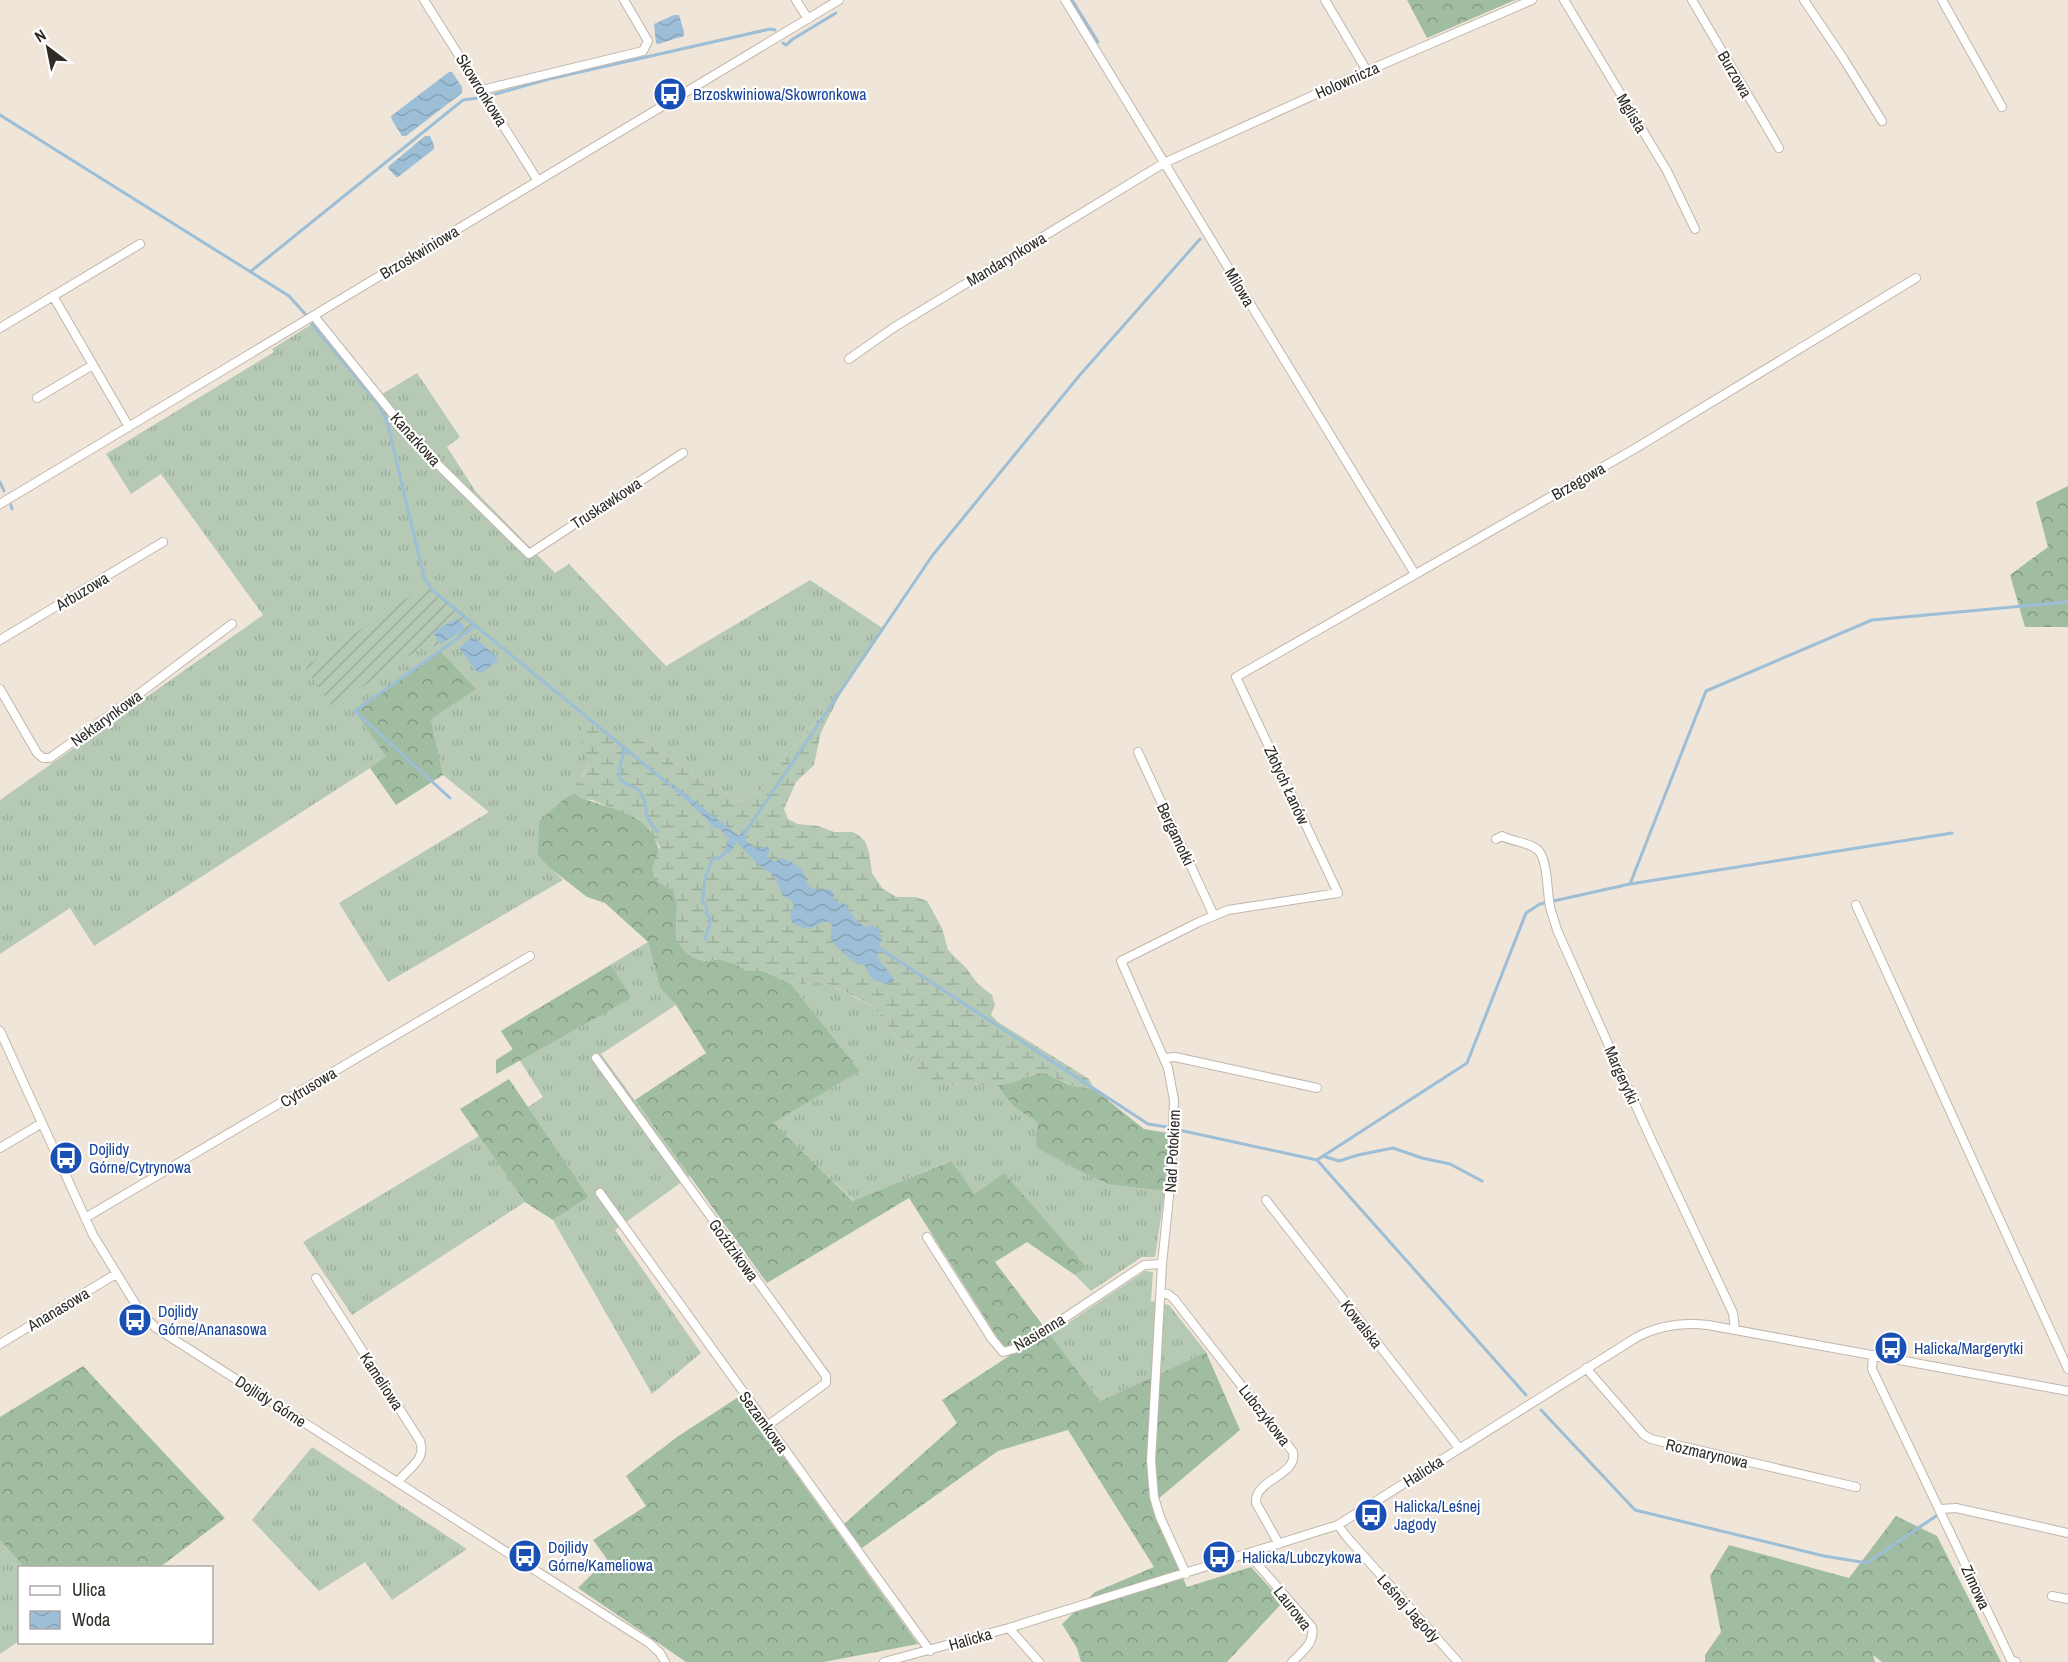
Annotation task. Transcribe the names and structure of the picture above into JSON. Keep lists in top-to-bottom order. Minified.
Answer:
{"streets":{"street":["Burzowa","Holownicza","Skowronkowa","Mglista","Brzoskwiniowa","Mandarynkowa","Milowa","Kanarkowa","Brzegowa","Truskawkowa","Arbuzowa","Nektarynkowa","Złotych Łanów","Bergamotki","Margerytki","Cytrusowa","Nad Potokiem","Goździkowa","Ananasowa","Kowalska","Nasienna","Kameliowa","Dojlidy Górne","Lubczykowa","Sezamkowa","Rozmarynowa","Halicka","Zimowa","Laurowa","Leśnej Jagody"]},"crossings":[["Holownicza","Mandarynkowa"],["Holownicza","Milowa"],["Skowronkowa","Brzoskwiniowa"],["Brzoskwiniowa","Kanarkowa"],["Mandarynkowa","Milowa"],["Milowa","Brzegowa"],["Kanarkowa","Truskawkowa"],["Brzegowa","Złotych Łanów"],["Złotych Łanów","Nad Potokiem"],["Bergamotki","Nad Potokiem"],["Margerytki","Halicka"],["Cytrusowa","Dojlidy Górne"],["Nad Potokiem","Nasienna"],["Nad Potokiem","Lubczykowa"],["Nad Potokiem","Halicka"],["Goździkowa","Sezamkowa"],["Ananasowa","Dojlidy Górne"],["Kowalska","Halicka"],["Kameliowa","Dojlidy Górne"],["Lubczykowa","Halicka"],["Sezamkowa","Halicka"],["Rozmarynowa","Halicka"],["Halicka","Zimowa"],["Halicka","Laurowa"],["Halicka","Leśnej Jagody"]],"places":{"bus stop":["Brzoskwiniowa/Skowronkowa","Dojlidy Górne/Cytrynowa","Dojlidy Górne/Ananasowa","Halicka/Margerytki","Halicka/Leśnej Jagody","Dojlidy Górne/Kameliowa","Halicka/Lubczykowa"]},"legend":["Ulica","Woda"],"north":"top left"}
